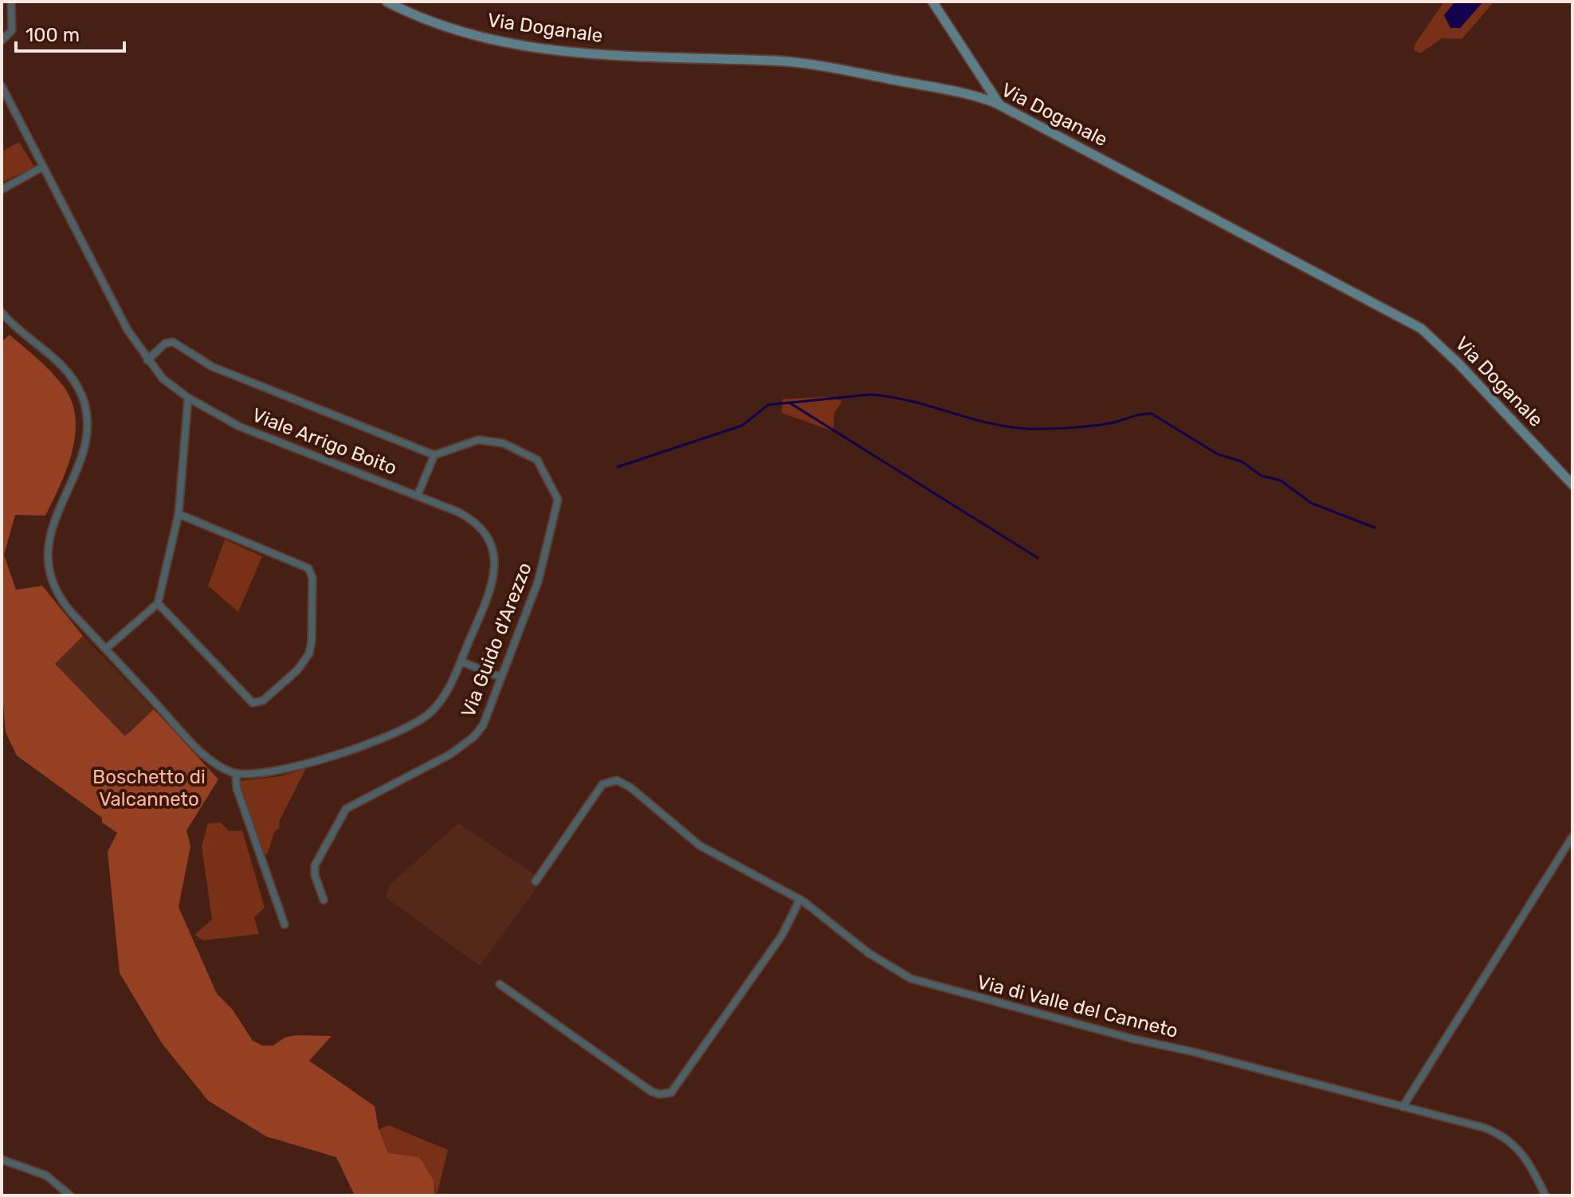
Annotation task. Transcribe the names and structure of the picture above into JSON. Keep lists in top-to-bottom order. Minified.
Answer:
{"streets":{"main road":["Via Doganale"],"street":["Viale Arrigo Boito","Via Guido d'Arezzo","Via di Valle del Canneto"]},"parks":["Boschetto di Valcanneto"],"scale_bar":"100 m"}
